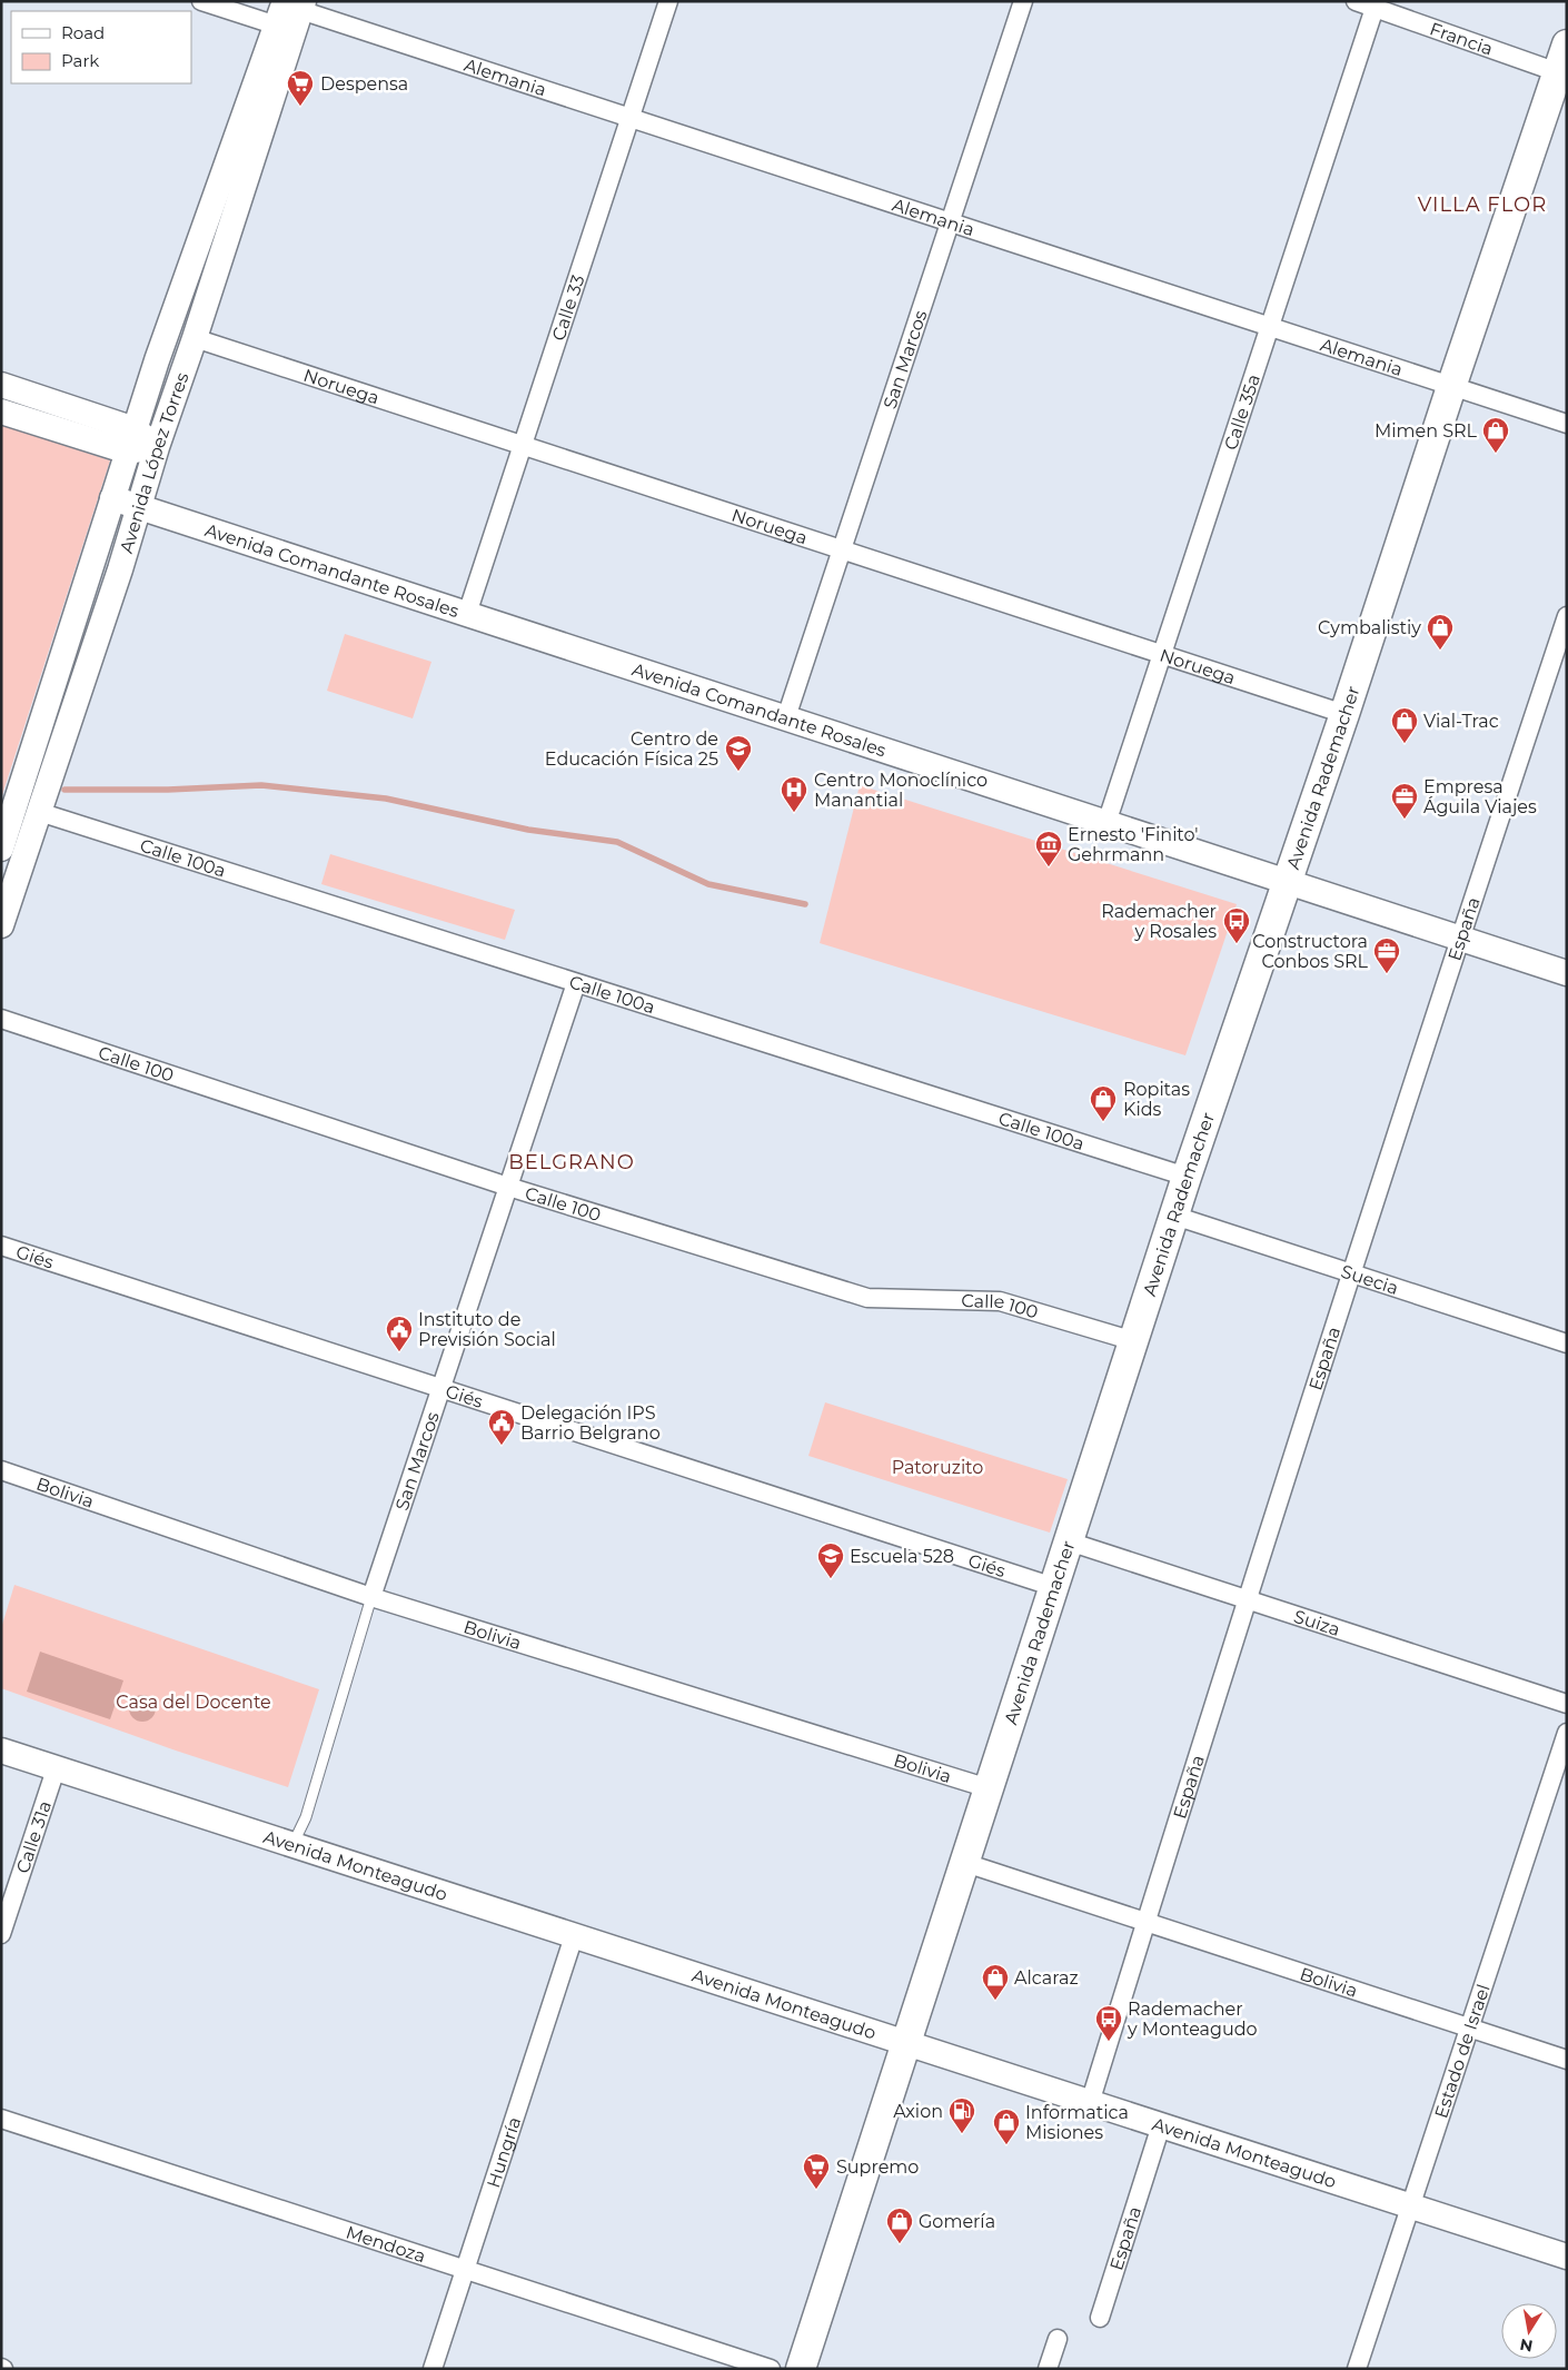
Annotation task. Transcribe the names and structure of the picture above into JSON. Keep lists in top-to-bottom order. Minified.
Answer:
{"streets":{"main road":["Avenida López Torres","Avenida Comandante Rosales","Avenida Rademacher","Avenida Monteagudo"],"street":["Francia","Alemania","Calle 33","San Marcos","Noruega","Calle 35a","Calle 100a","España","Calle 100","Giés","Suecia","Bolivia","Suiza","Calle 31a","Estado de Israel","Hungría","Mendoza"]},"crossings":[["Francia","Calle 35a"],["Francia","Avenida Rademacher"],["Alemania","Calle 33"],["Alemania","San Marcos"],["Alemania","Calle 35a"],["Alemania","Avenida López Torres"],["Alemania","Avenida Rademacher"],["Calle 33","Noruega"],["Calle 33","Avenida Comandante Rosales"],["San Marcos","Noruega"],["San Marcos","Avenida Comandante Rosales"],["San Marcos","Calle 100a"],["San Marcos","Calle 100"],["San Marcos","Giés"],["San Marcos","Bolivia"],["San Marcos","Avenida Monteagudo"],["Noruega","Calle 35a"],["Noruega","Avenida López Torres"],["Noruega","Avenida Rademacher"],["Calle 35a","Avenida Comandante Rosales"],["Avenida López Torres","Avenida Comandante Rosales"],["Avenida López Torres","Calle 100a"],["Avenida Comandante Rosales","Avenida Rademacher"],["Avenida Comandante Rosales","España"],["Avenida Rademacher","Calle 100a"],["Avenida Rademacher","Calle 100"],["Avenida Rademacher","Giés"],["Avenida Rademacher","Suecia"],["Avenida Rademacher","Bolivia"],["Avenida Rademacher","Suiza"],["Avenida Rademacher","Avenida Monteagudo"],["España","Suecia"],["España","Bolivia"],["España","Suiza"],["España","Avenida Monteagudo"],["Bolivia","Estado de Israel"],["Calle 31a","Avenida Monteagudo"],["Avenida Monteagudo","Estado de Israel"],["Avenida Monteagudo","Hungría"],["Hungría","Mendoza"]],"districts":["VILLA FLOR","BELGRANO"],"parks":["Patoruzito","Casa del Docente"],"places":{"supermarket":["Despensa","Supremo"],"shop":["Mimen SRL","Cymbalistiy","Vial-Trac","Ropitas Kids","Alcaraz","Informatica Misiones","Gomería"],"school or university":["Centro de Educación Física 25","Escuela 528"],"hospital":["Centro Monoclínico Manantial"],"office":["Empresa Águila Viajes","Constructora Conbos SRL"],"museum":["Ernesto 'Finito' Gehrmann"],"bus stop":["Rademacher y Rosales","Rademacher y Monteagudo"],"public building":["Instituto de Previsión Social","Delegación IPS Barrio Belgrano"],"fuel station":["Axion"]},"legend":["Road","Park"],"north":"bottom"}
